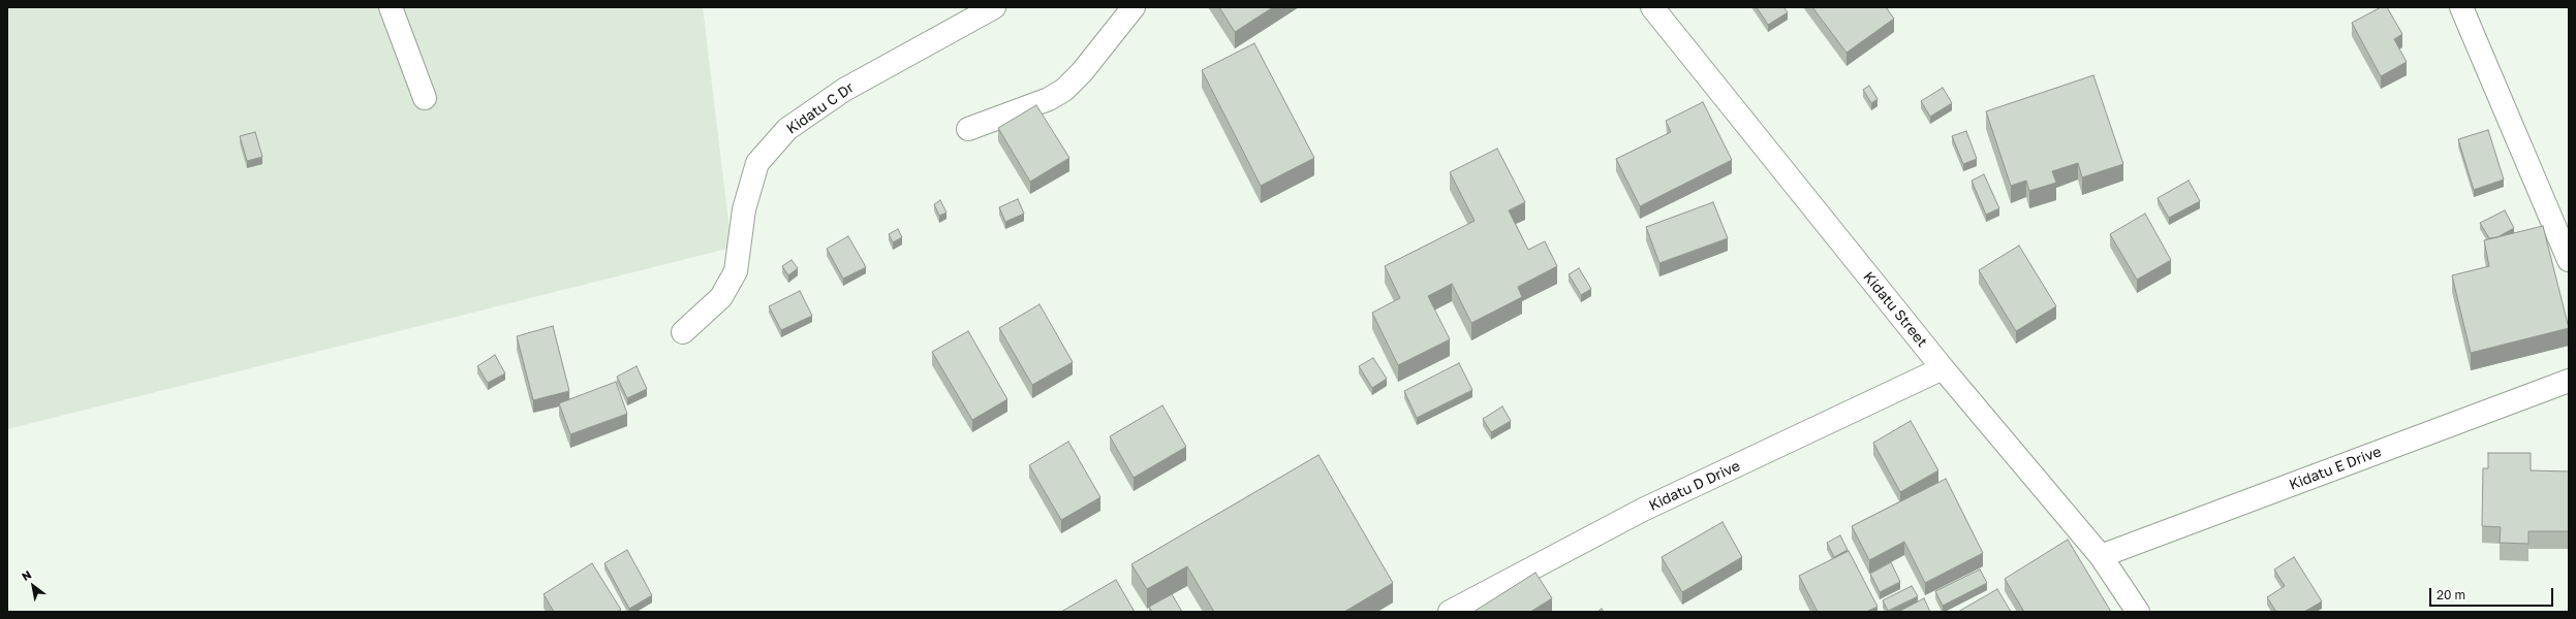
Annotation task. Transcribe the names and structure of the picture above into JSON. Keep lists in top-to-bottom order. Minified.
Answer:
{"streets":{"street":["Kidatu C Dr","Kidatu Street","Kidatu E Drive","Kidatu D Drive"]},"crossings":[["Kidatu Street","Kidatu E Drive"],["Kidatu Street","Kidatu D Drive"]],"scale_bar":"20 m","north":"top left"}
